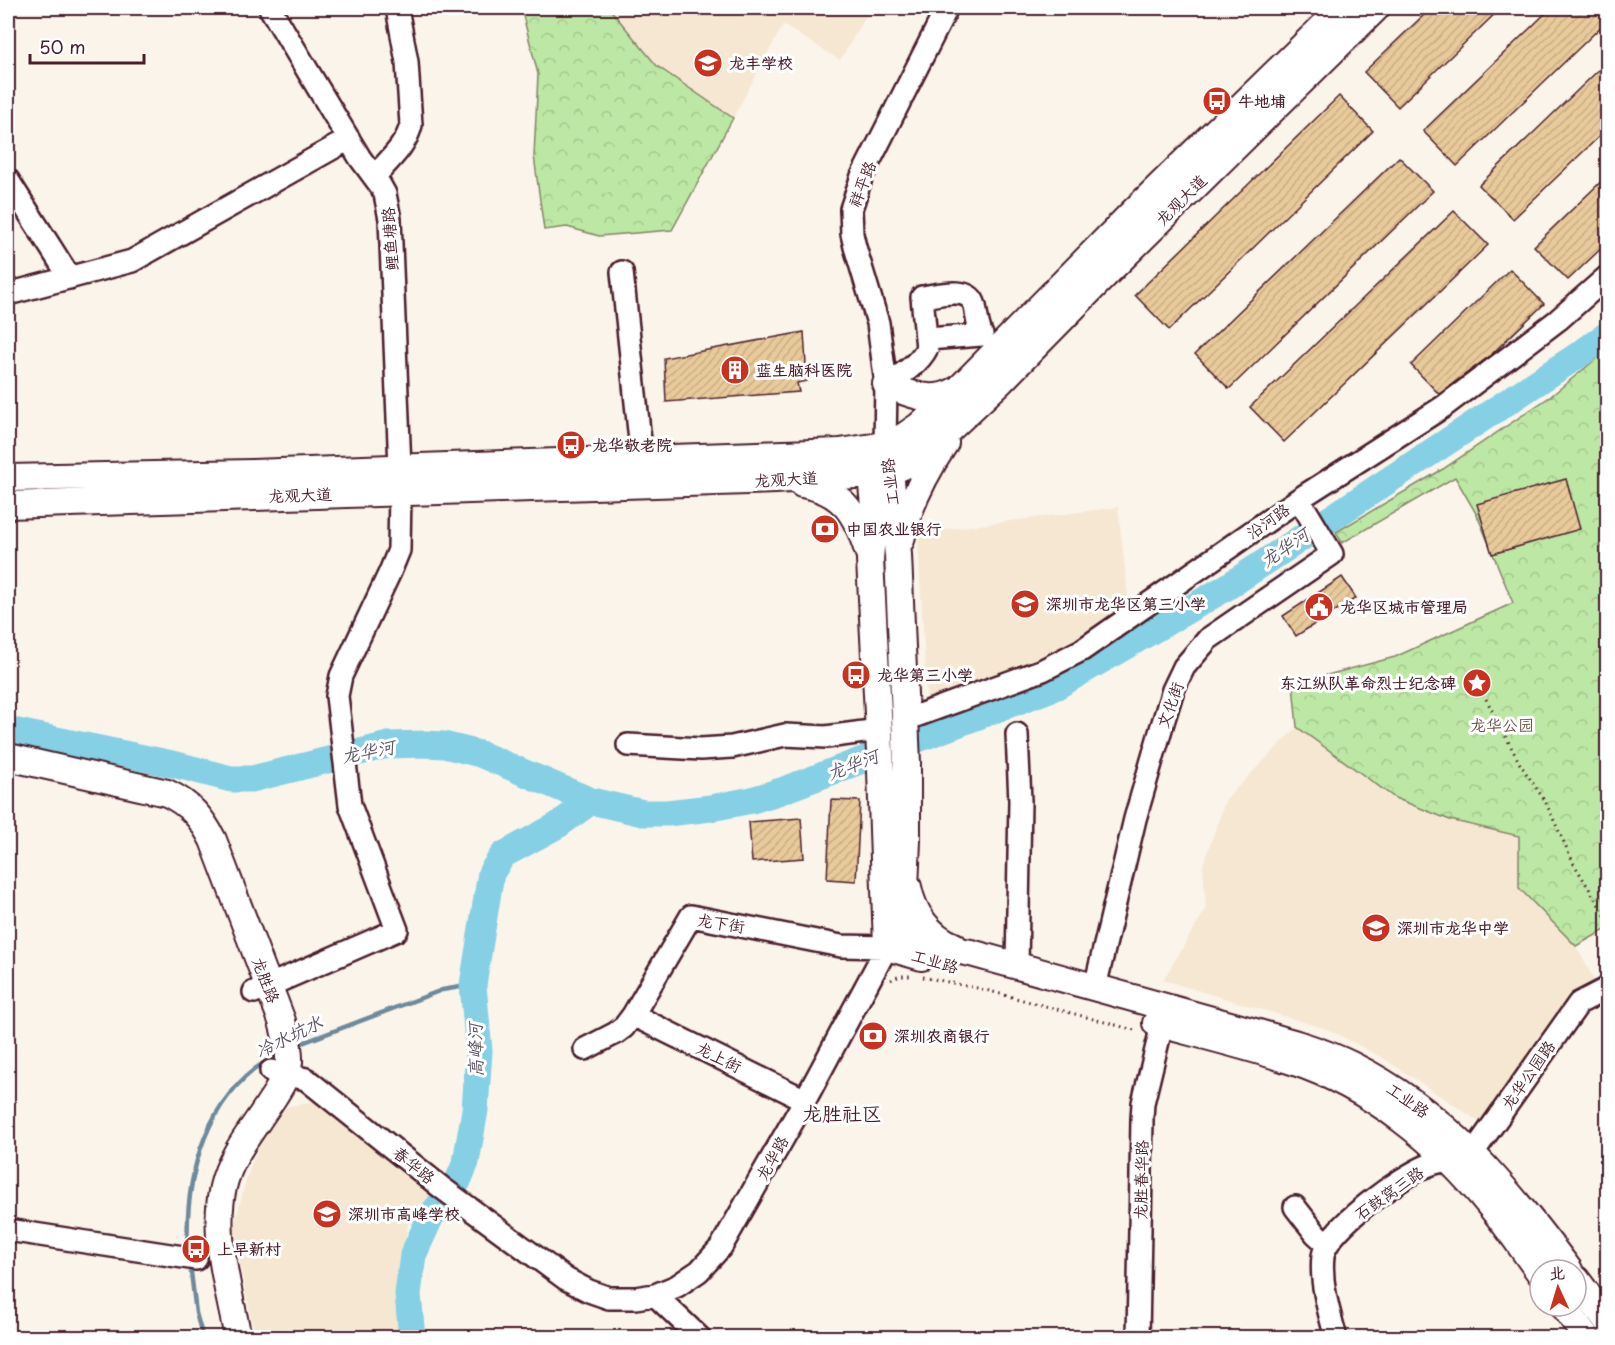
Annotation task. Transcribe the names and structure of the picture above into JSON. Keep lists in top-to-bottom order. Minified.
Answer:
{"streets":{"main road":["龙观大道","工业路","龙胜路"],"street":["祥平路","鲤鱼塘路","沿河路","文化街","龙下街","龙上街","龙华公园路","龙华路","春华路","龙胜春华路","石鼓窝三路"]},"crossings":[["祥平路","龙观大道"],["祥平路","工业路"],["龙观大道","鲤鱼塘路"],["龙观大道","工业路"],["鲤鱼塘路","龙胜路"],["工业路","沿河路"],["工业路","文化街"],["工业路","龙下街"],["工业路","龙华公园路"],["工业路","龙华路"],["工业路","龙胜春华路"],["工业路","石鼓窝三路"],["沿河路","文化街"],["龙下街","龙上街"],["龙下街","龙华路"],["龙胜路","春华路"],["龙上街","龙华路"],["龙华路","春华路"]],"districts":["龙胜社区"],"water":["龙华河","冷水坑水","高峰河"],"parks":["龙华公园"],"places":{"school or university":["龙丰学校","深圳市龙华区第三小学","深圳市龙华中学","深圳市高峰学校"],"bus stop":["牛地埔","龙华敬老院","龙华第三小学","上早新村"],"building":["蓝生脑科医院"],"bank":["中国农业银行","深圳农商银行"],"public building":["龙华区城市管理局"],"place":["东江纵队革命烈士纪念碑"]},"scale_bar":"50 m","north":"top"}
